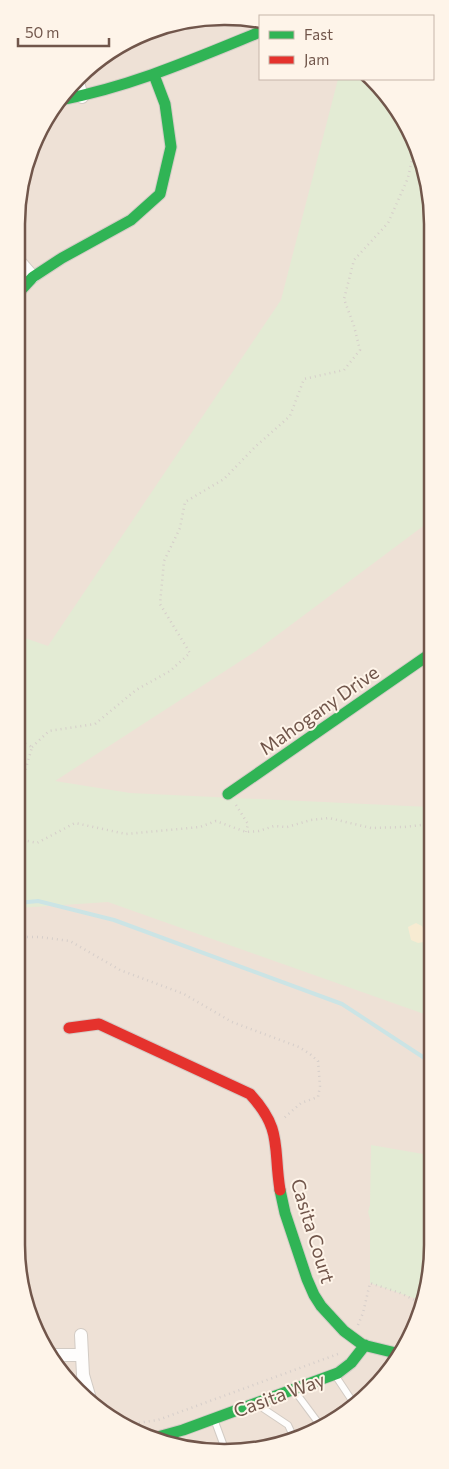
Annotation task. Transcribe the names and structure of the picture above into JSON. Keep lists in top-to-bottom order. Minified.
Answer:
{"streets":{"street":["Mahogany Drive","Casita Court","Casita Way"]},"crossings":[["Casita Court","Casita Way"]],"legend":["Fast","Jam"],"scale_bar":"50 m"}
